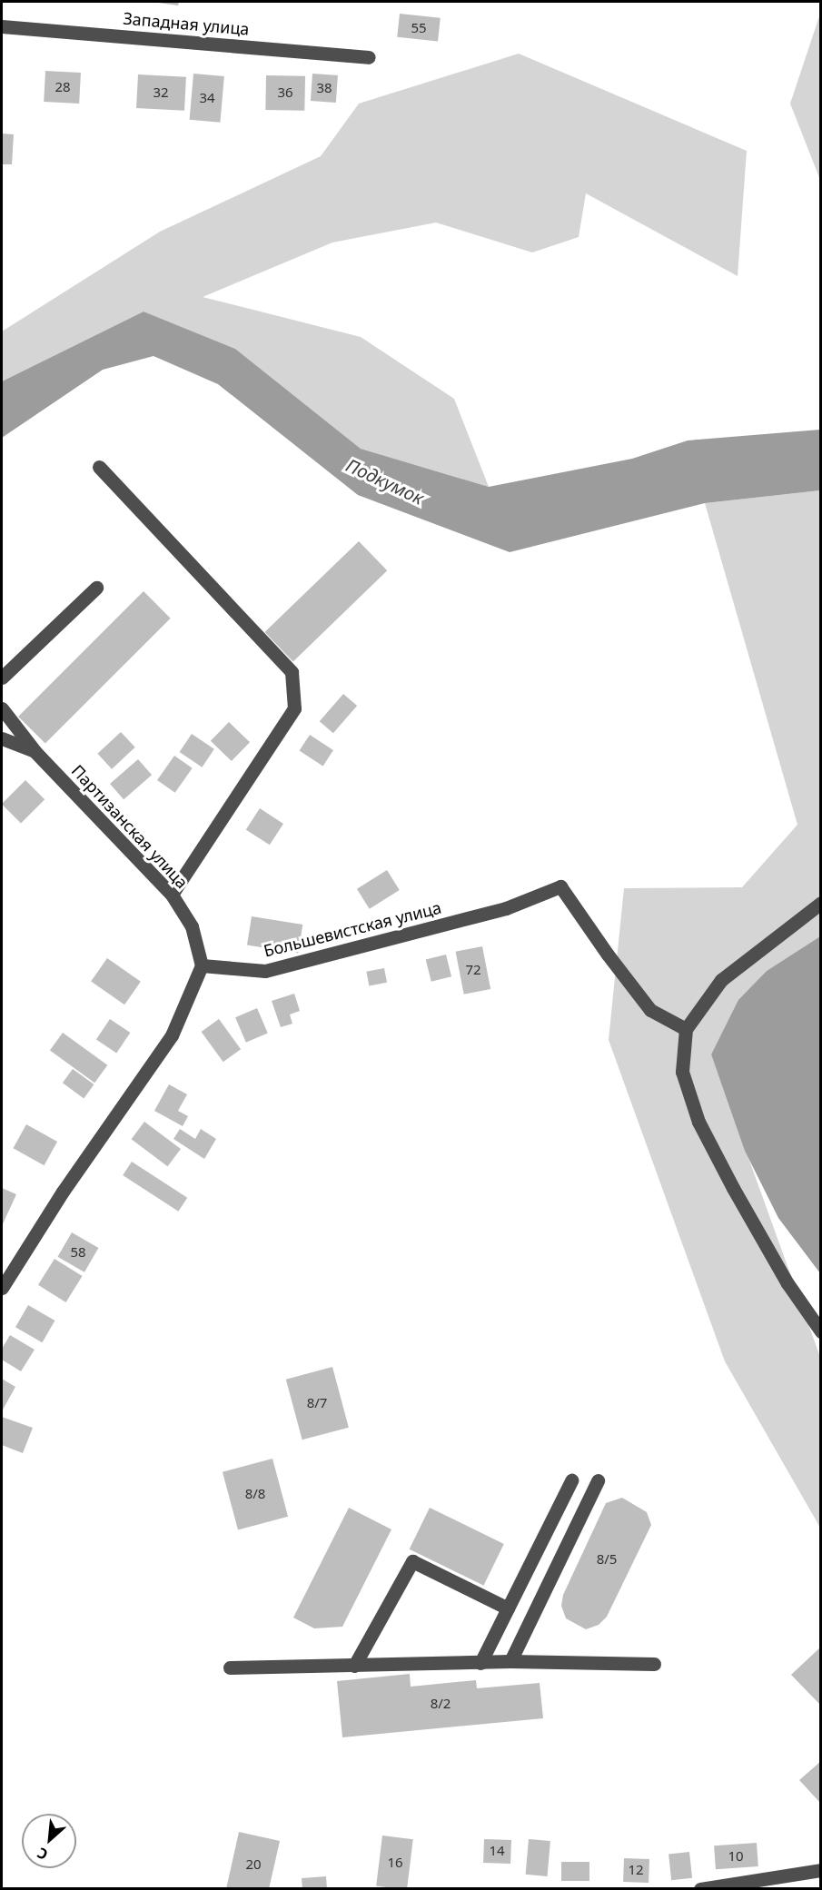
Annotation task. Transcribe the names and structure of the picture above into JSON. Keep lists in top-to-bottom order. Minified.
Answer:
{"streets":{"street":["Западная улица","Партизанская улица","Большевистская улица"]},"crossings":[["Партизанская улица","Большевистская улица"]],"water":["Подкумок"],"house_numbers":["55","28","38","32","36","34","72","58","8/7","8/8","8/5","8/2","14","10","16","20","12"],"north":"bottom left"}
